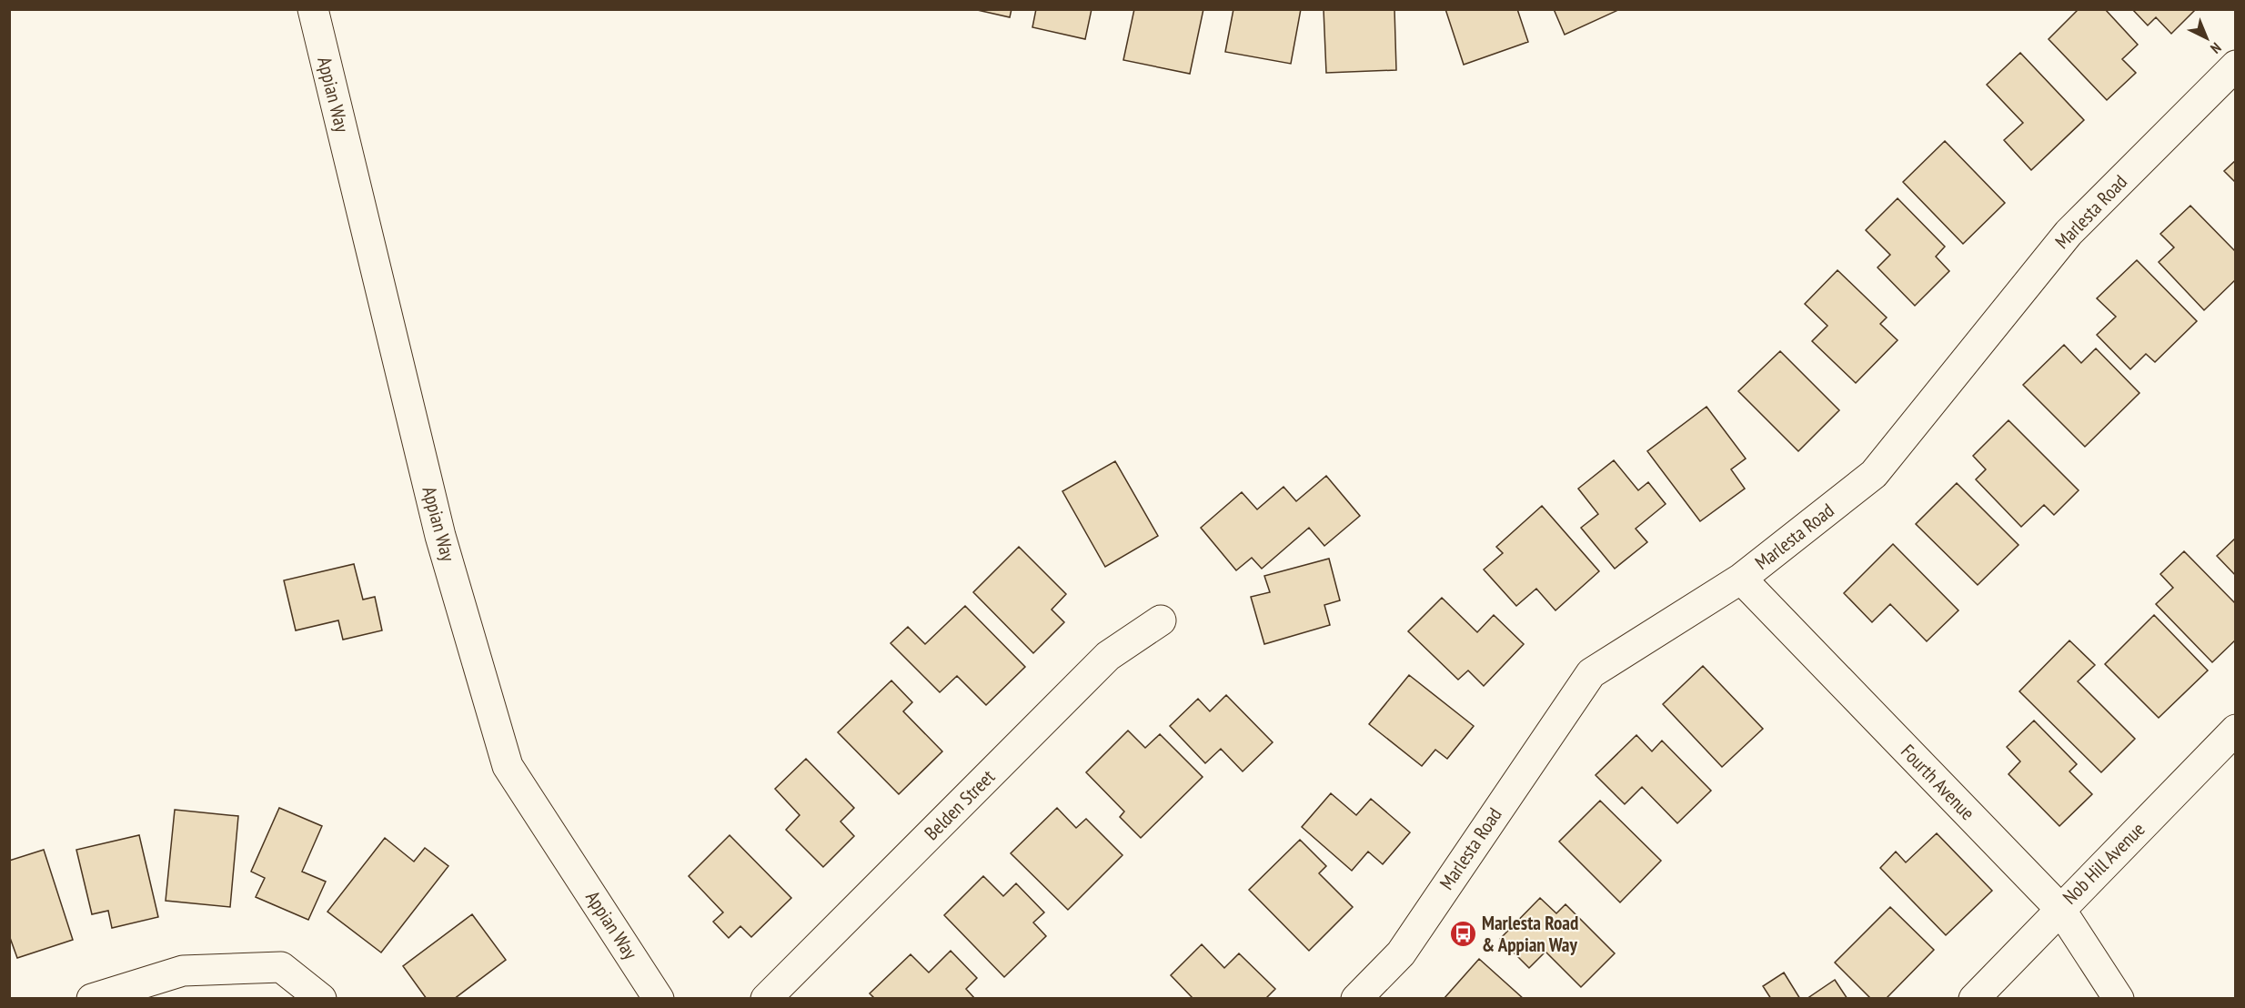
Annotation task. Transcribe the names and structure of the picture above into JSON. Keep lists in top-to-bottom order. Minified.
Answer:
{"streets":{"street":["Appian Way","Marlesta Road","Fourth Avenue","Belden Street","Nob Hill Avenue"]},"crossings":[["Marlesta Road","Fourth Avenue"],["Fourth Avenue","Nob Hill Avenue"]],"places":{"bus stop":["Marlesta Road & Appian Way"]},"north":"bottom right"}
